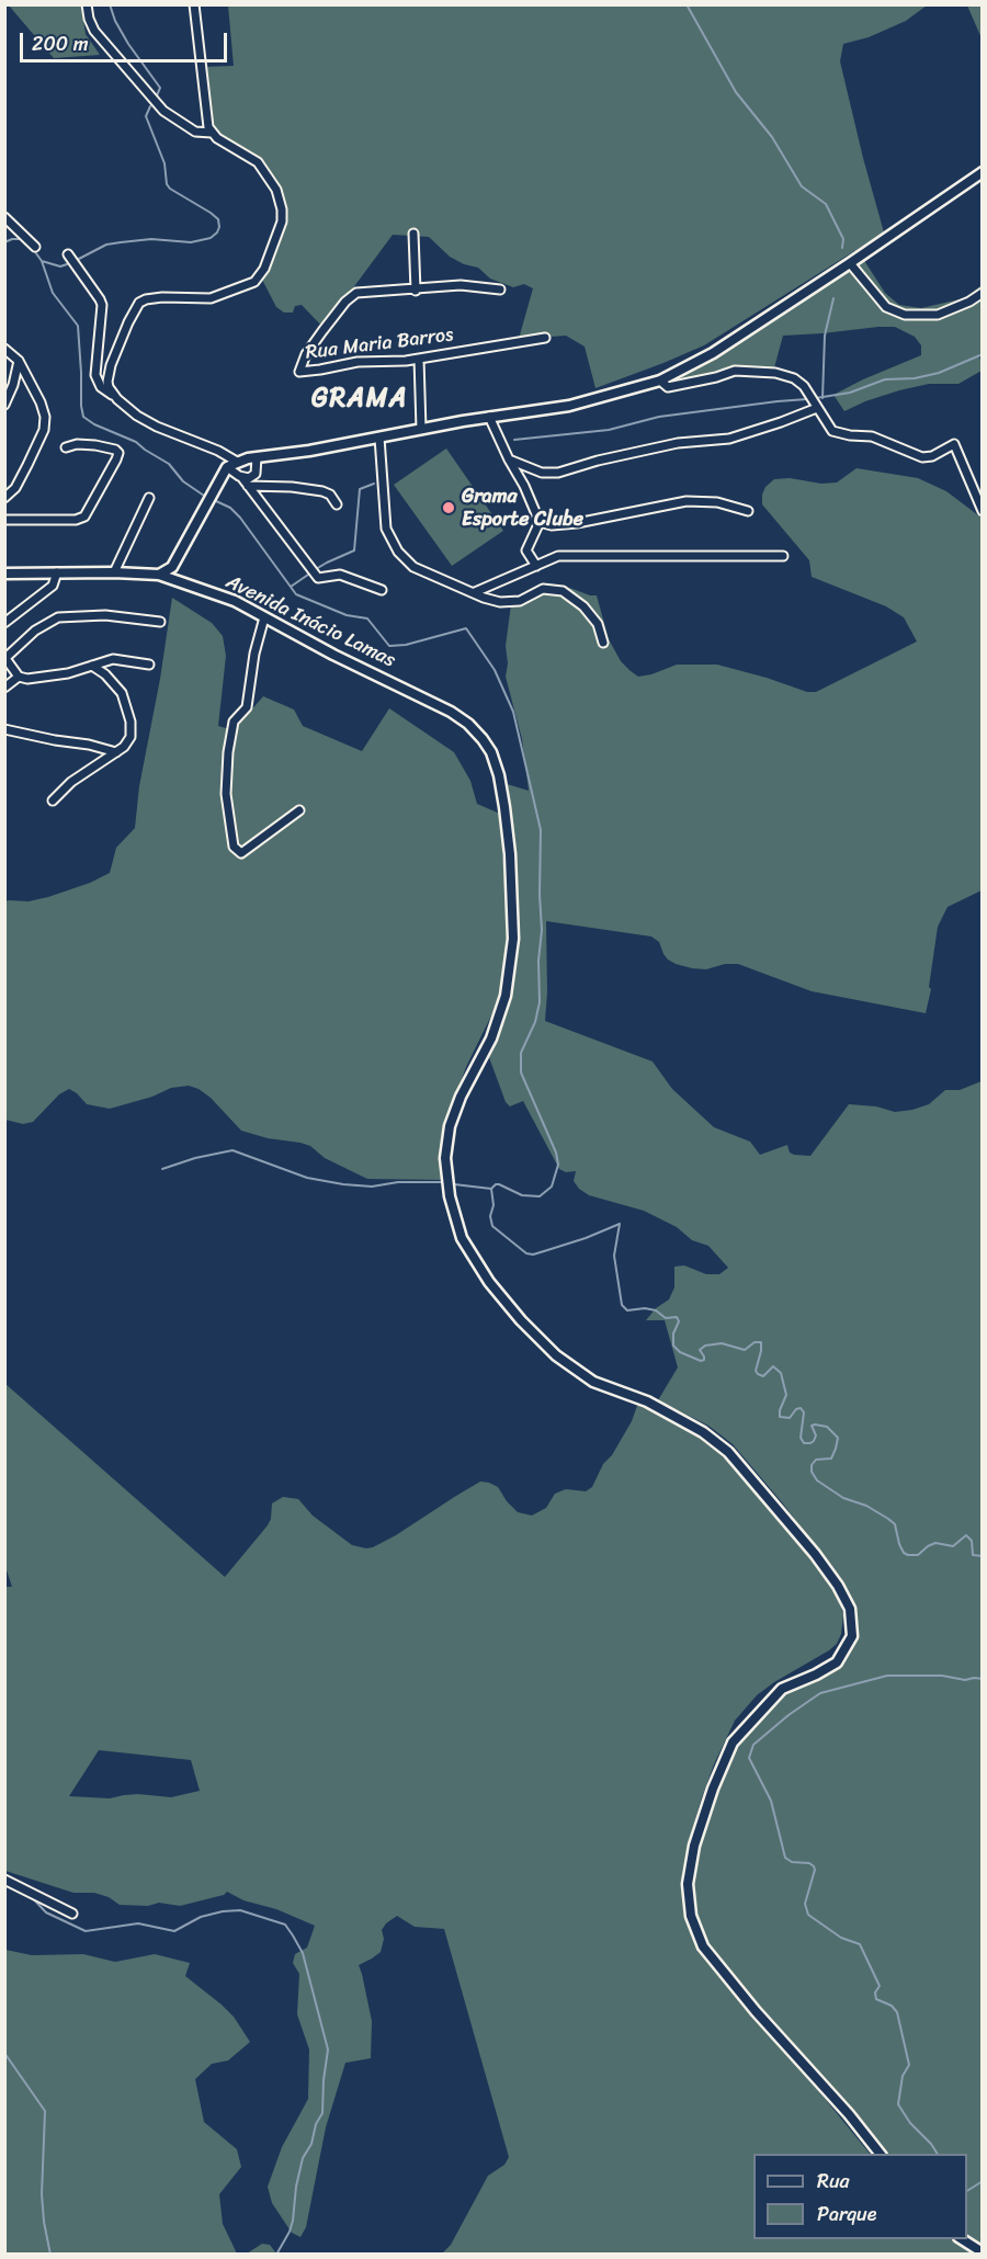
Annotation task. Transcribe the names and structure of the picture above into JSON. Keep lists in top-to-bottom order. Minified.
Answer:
{"streets":{"main road":["Avenida Inácio Lamas"],"street":["Rua Maria Barros"]},"districts":["GRAMA"],"places":["Grama Esporte Clube"],"legend":["Rua","Parque"],"scale_bar":"200 m"}
